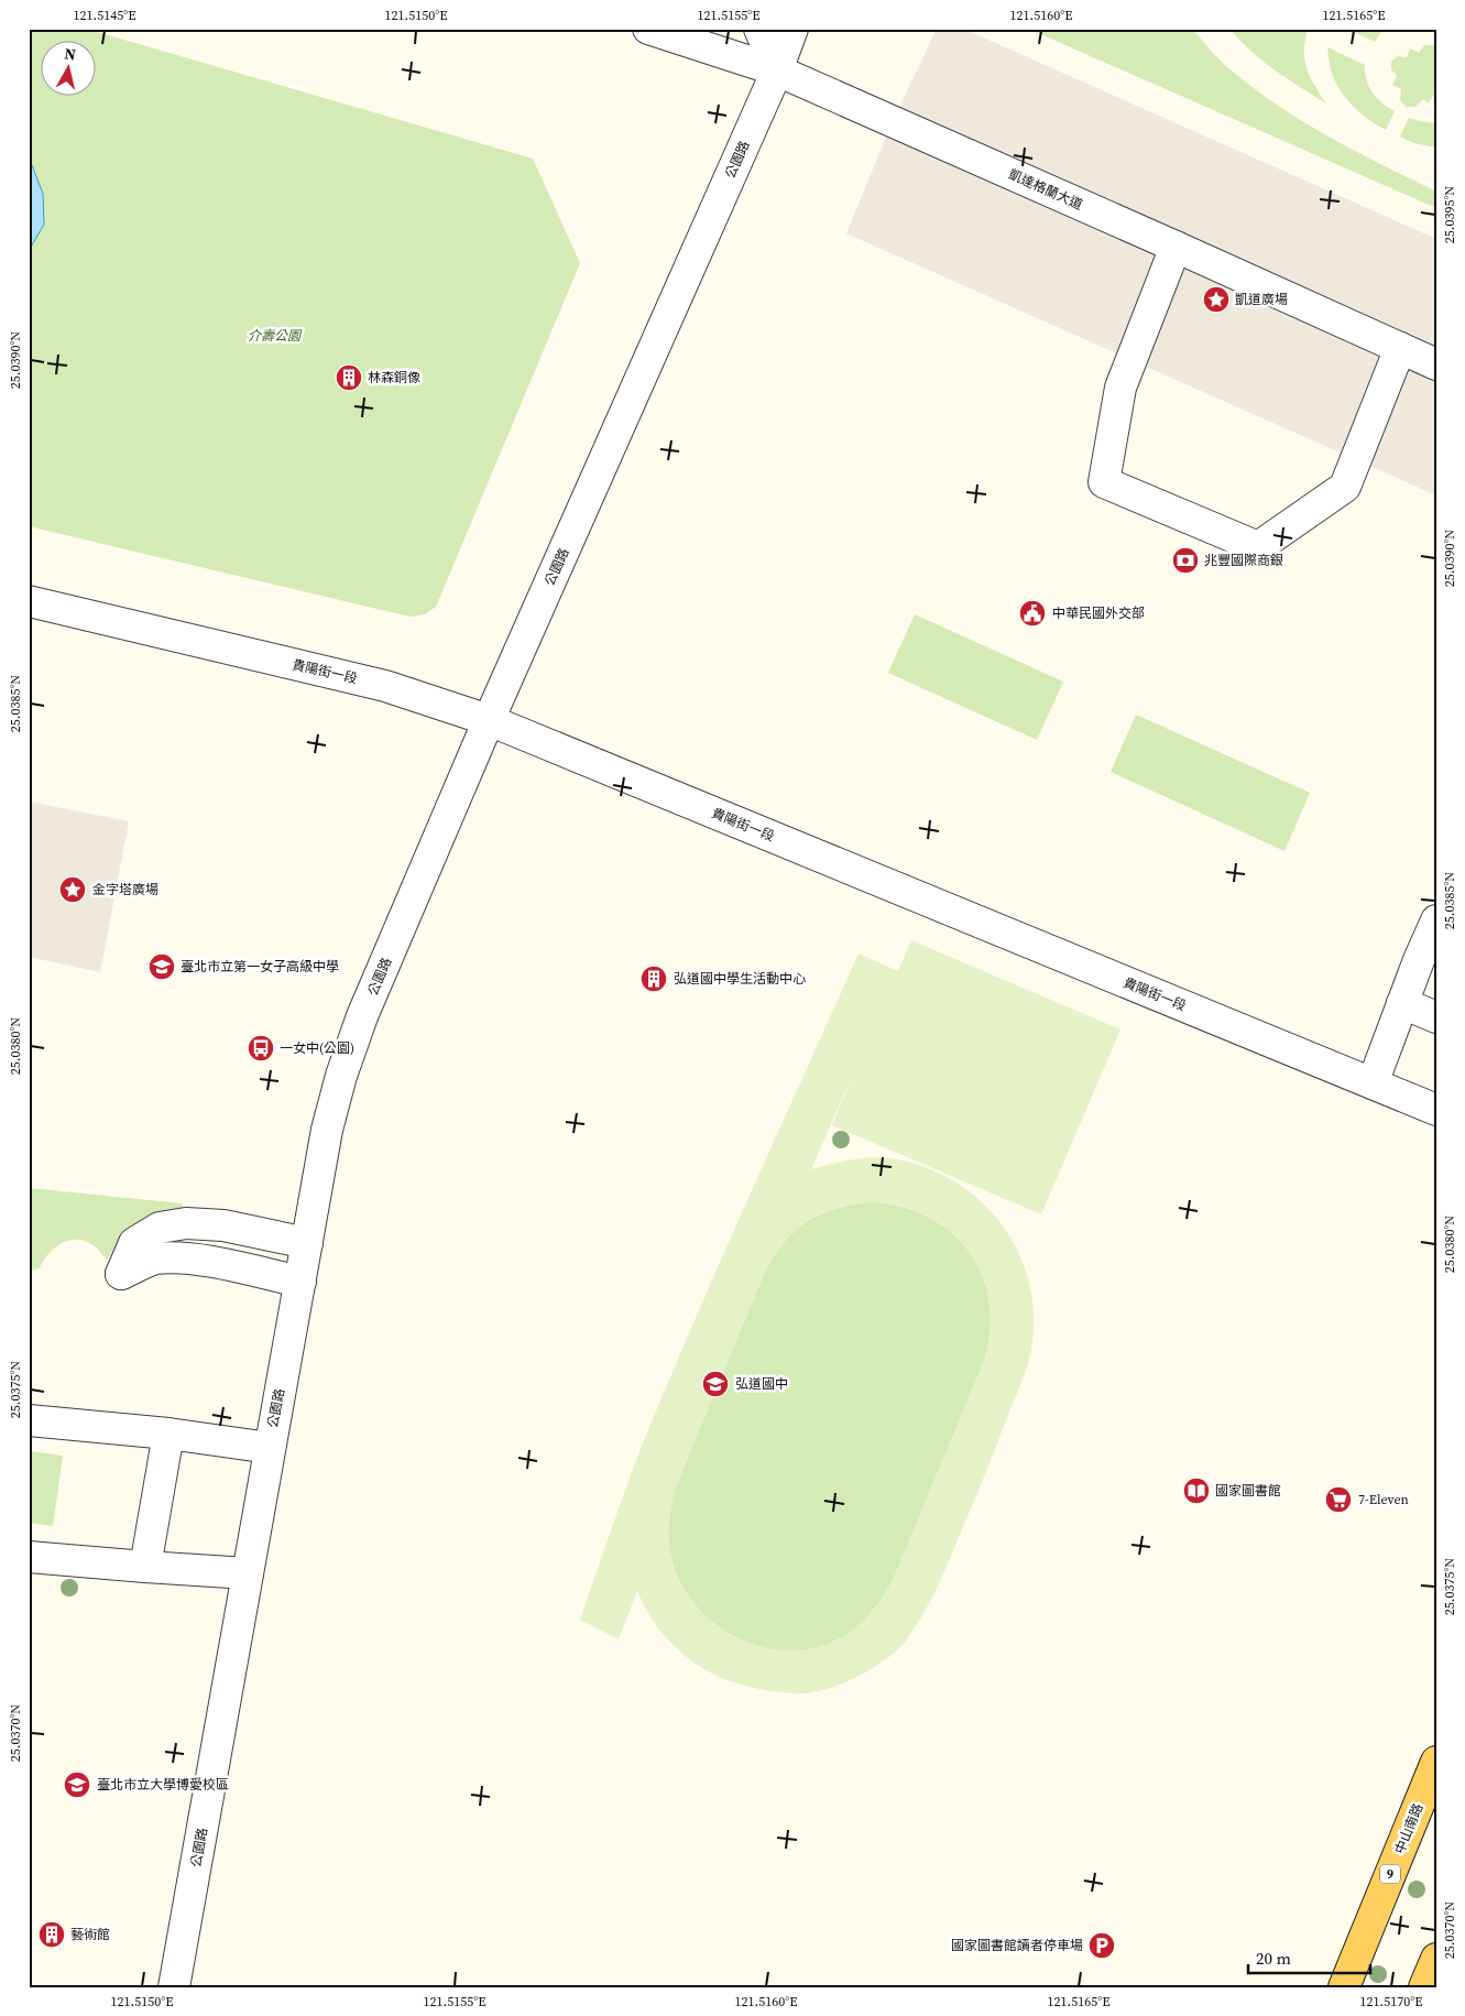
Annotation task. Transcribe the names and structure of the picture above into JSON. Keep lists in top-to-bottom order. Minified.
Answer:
{"streets":{"main road":["中山南路","9"],"street":["公園路","凱達格蘭大道","貴陽街一段"]},"crossings":[["公園路","凱達格蘭大道"],["公園路","貴陽街一段"]],"parks":["介壽公園"],"places":{"place":["凱道廣場","金字塔廣場"],"building":["林森銅像","弘道國中學生活動中心","藝術館"],"bank":["兆豐國際商銀"],"public building":["中華民國外交部"],"school or university":["臺北市立第一女子高級中學","弘道國中","臺北市立大學博愛校區"],"bus stop":["一女中(公園)"],"library":["國家圖書館"],"supermarket":["7-Eleven"],"parking":["國家圖書館讀者停車場"]},"scale_bar":"20 m","north":"top","coordinates":["121.5145°E","121.5150°E","121.5155°E","121.5160°E","121.5165°E","25.0395°N","25.0390°N","25.0385°N","25.0380°N","25.0375°N","25.0370°N","121.5170°E"]}
